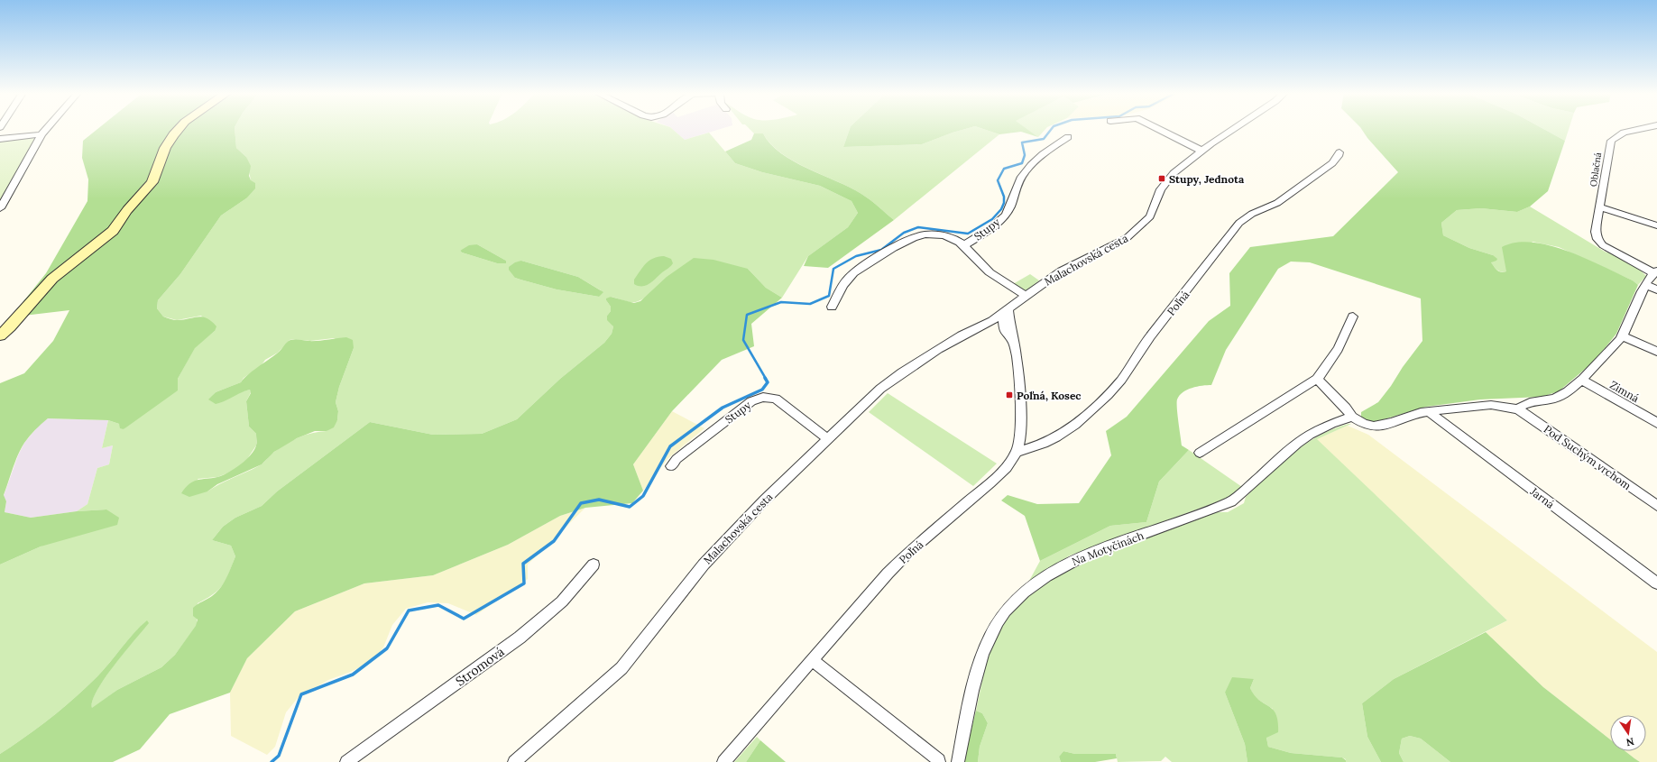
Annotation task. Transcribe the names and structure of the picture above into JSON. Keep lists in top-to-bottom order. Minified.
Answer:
{"streets":{"street":["Oblačná","Stupy","Malachovská cesta","Poľná","Zimná","Pod Suchým vrchom","Jarná","Na Motyčinách","Stromová"]},"crossings":[["Stupy","Malachovská cesta"],["Malachovská cesta","Poľná"]],"places":{"transit":["Stupy, Jednota","Poľná, Kosec"]},"north":"bottom"}
